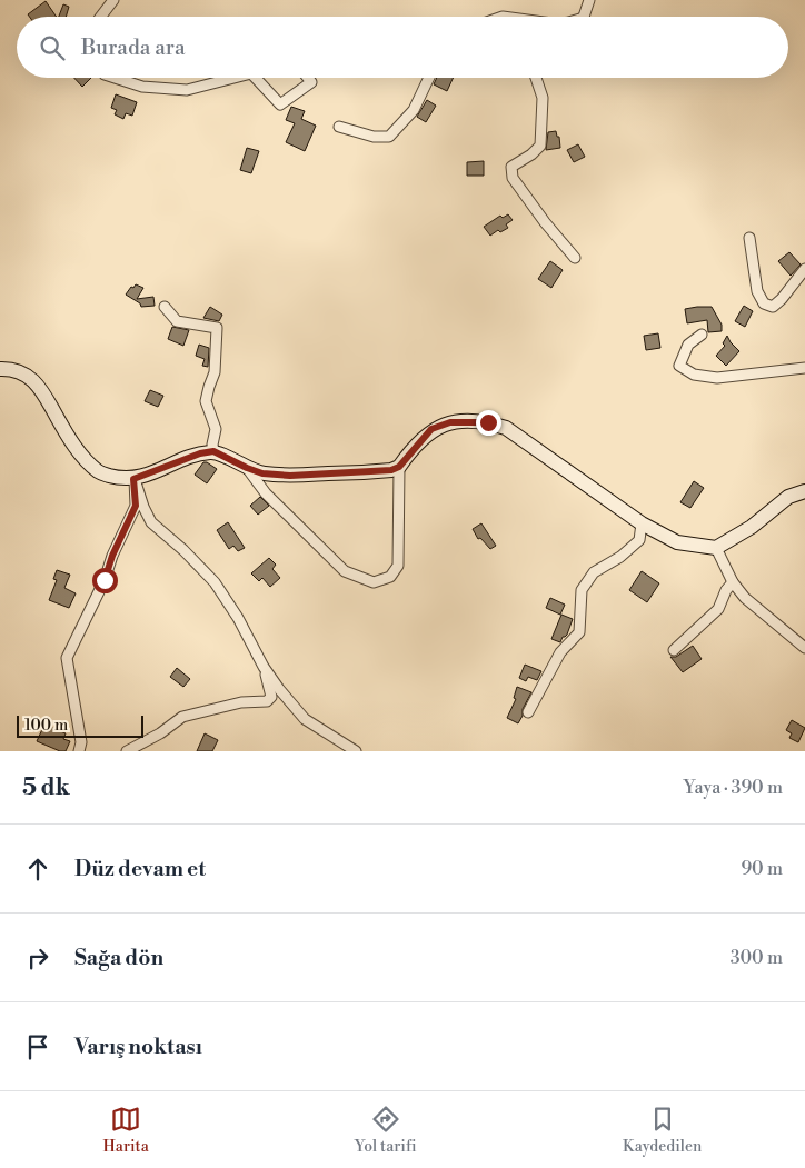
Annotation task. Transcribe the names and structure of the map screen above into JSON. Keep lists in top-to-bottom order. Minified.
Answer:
{"scale_bar":"100 m","page":{"search":"Burada ara","scale":"100 m","heading":["5 dk","Yaya · 390 m"],"list":[["Düz devam et","90 m"],["Sağa dön","300 m"],"Varış noktası"],"nav":["Harita","Yol tarifi","Kaydedilen"]}}
